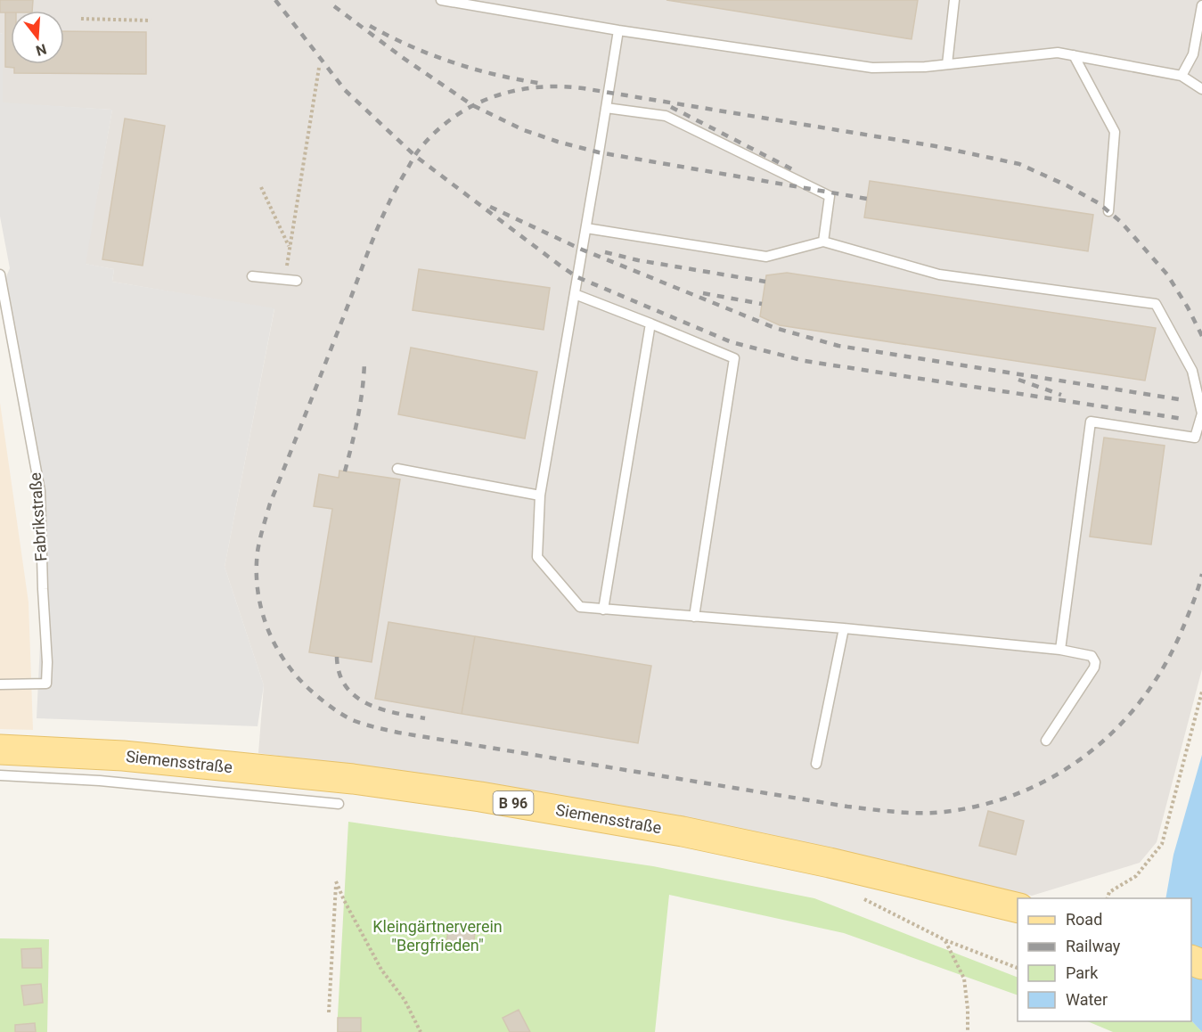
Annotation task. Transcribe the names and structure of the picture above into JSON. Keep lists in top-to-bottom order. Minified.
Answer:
{"streets":{"main road":["Siemensstraße","B 96"],"lane":["Fabrikstraße"]},"parks":["Kleingärtnerverein \"Bergfrieden\""],"legend":["Road","Railway","Park","Water"],"north":"bottom"}
